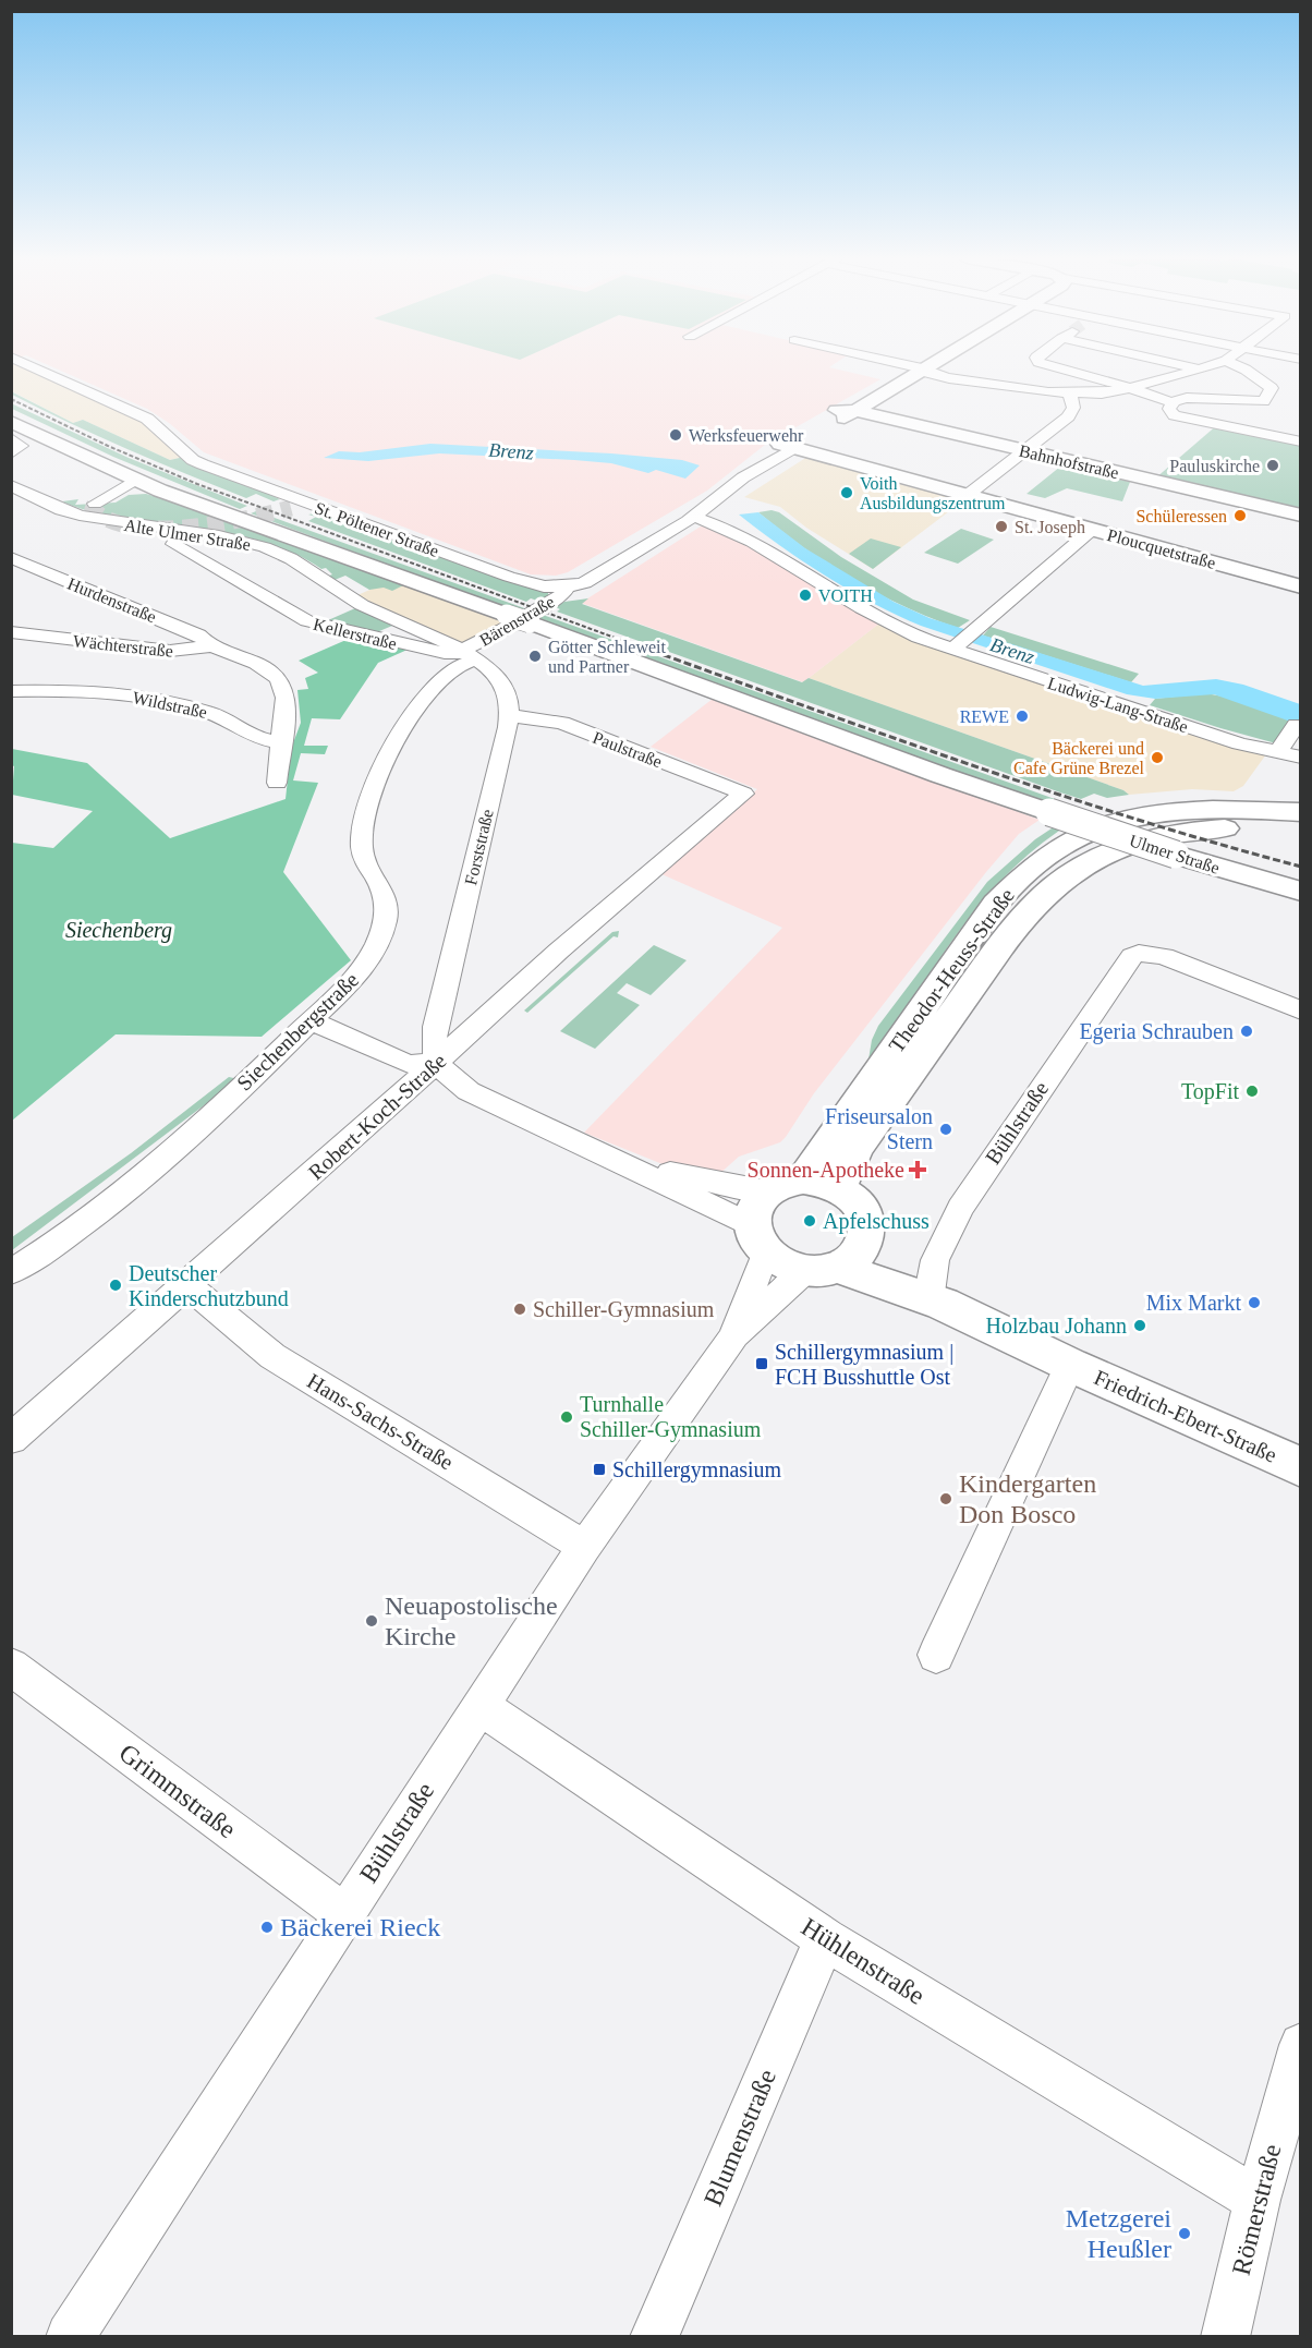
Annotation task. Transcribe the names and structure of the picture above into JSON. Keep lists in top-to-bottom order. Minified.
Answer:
{"streets":{"main road":["Bahnhofstraße","St. Pöltener Straße","Ploucquetstraße","Ulmer Straße","Theodor-Heuss-Straße","Friedrich-Ebert-Straße"],"street":["Alte Ulmer Straße","Hurdenstraße","Bärenstraße","Kellerstraße","Wächterstraße","Wildstraße","Ludwig-Lang-Straße","Paulstraße","Forststraße","Siechenbergstraße","Robert-Koch-Straße","Bühlstraße","Hans-Sachs-Straße","Grimmstraße","Hühlenstraße","Blumenstraße","Römerstraße"]},"crossings":[["Bahnhofstraße","St. Pöltener Straße"],["Bahnhofstraße","Ploucquetstraße"],["St. Pöltener Straße","Ploucquetstraße"],["St. Pöltener Straße","Bärenstraße"],["St. Pöltener Straße","Ludwig-Lang-Straße"],["Alte Ulmer Straße","Bärenstraße"],["Alte Ulmer Straße","Kellerstraße"],["Alte Ulmer Straße","Forststraße"],["Alte Ulmer Straße","Siechenbergstraße"],["Hurdenstraße","Wächterstraße"],["Bärenstraße","Kellerstraße"],["Bärenstraße","Forststraße"],["Bärenstraße","Siechenbergstraße"],["Kellerstraße","Forststraße"],["Kellerstraße","Siechenbergstraße"],["Wächterstraße","Wildstraße"],["Paulstraße","Forststraße"],["Paulstraße","Robert-Koch-Straße"],["Forststraße","Siechenbergstraße"],["Forststraße","Robert-Koch-Straße"],["Forststraße","Friedrich-Ebert-Straße"],["Theodor-Heuss-Straße","Bühlstraße"],["Theodor-Heuss-Straße","Friedrich-Ebert-Straße"],["Robert-Koch-Straße","Friedrich-Ebert-Straße"],["Robert-Koch-Straße","Hans-Sachs-Straße"],["Bühlstraße","Friedrich-Ebert-Straße"],["Bühlstraße","Hans-Sachs-Straße"],["Bühlstraße","Grimmstraße"],["Bühlstraße","Hühlenstraße"],["Hühlenstraße","Blumenstraße"],["Hühlenstraße","Römerstraße"]],"water":["Brenz"],"parks":["Siechenberg"],"places":{"other":["Werksfeuerwehr","Pauluskirche","Voith Ausbildungszentrum","Schüleressen","St. Joseph","VOITH","Götter Schleweit und Partner","REWE","Bäckerei und Cafe Grüne Brezel","Egeria Schrauben","TopFit","Friseursalon Stern","Apfelschuss","Deutscher Kinderschutzbund","Mix Markt","Schiller-Gymnasium","Holzbau Johann","Turnhalle Schiller-Gymnasium","Kindergarten Don Bosco","Neuapostolische Kirche","Bäckerei Rieck","Metzgerei Heußler"],"health":["Sonnen-Apotheke"],"transit":["Schillergymnasium | FCH Busshuttle Ost","Schillergymnasium"]}}
